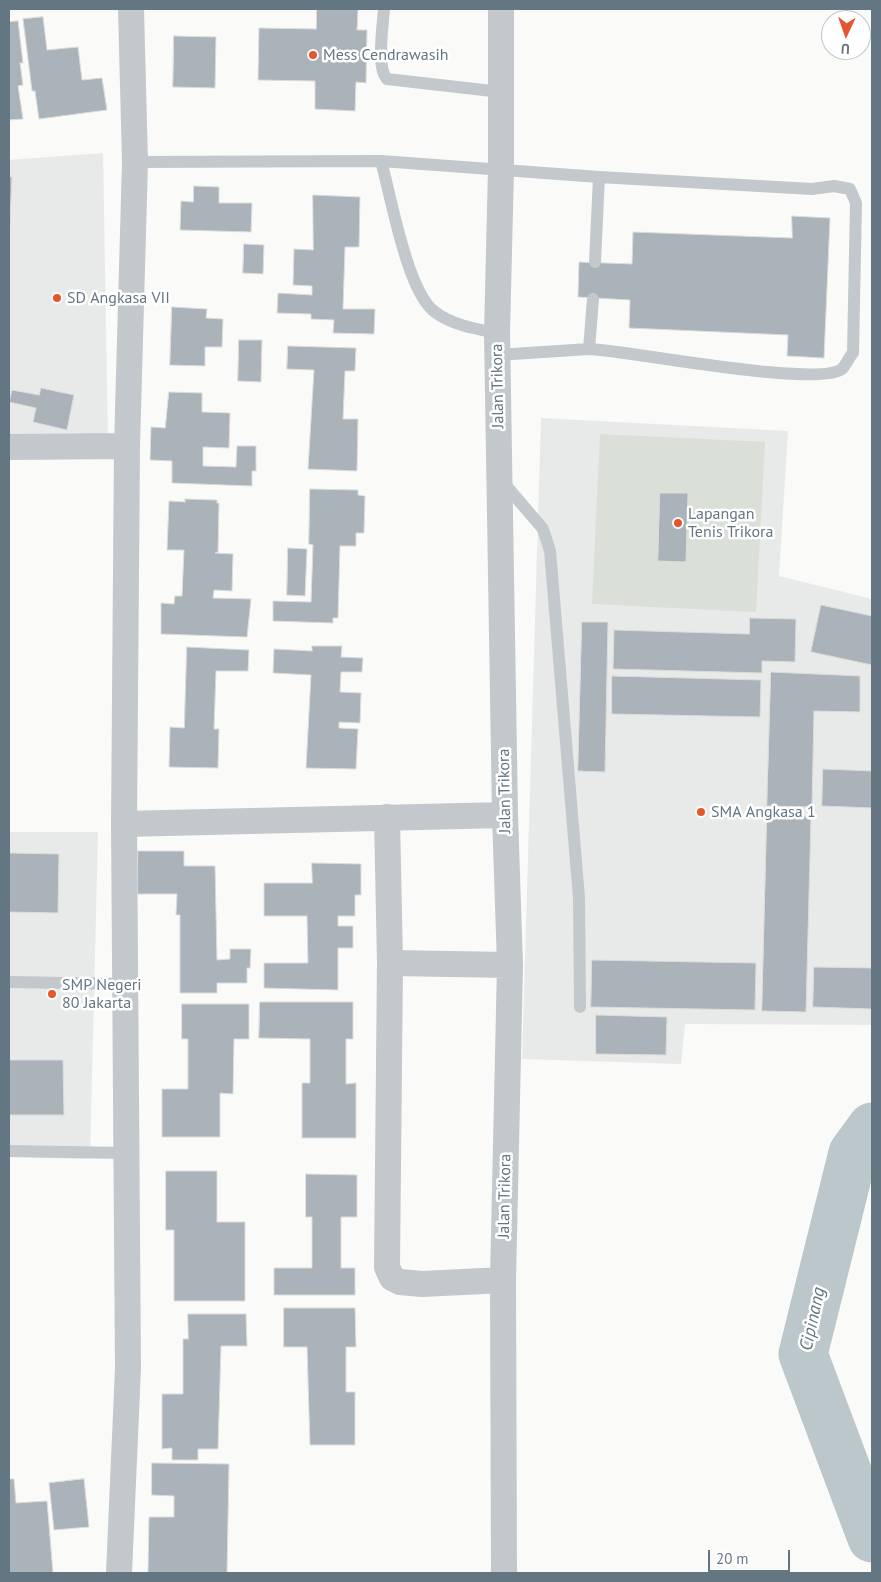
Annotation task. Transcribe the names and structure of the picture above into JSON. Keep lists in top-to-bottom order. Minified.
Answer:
{"streets":{"street":["Jalan Trikora"]},"water":["Cipinang"],"places":["Mess Cendrawasih","SD Angkasa VII","Lapangan Tenis Trikora","SMA Angkasa 1","SMP Negeri 80 Jakarta"],"scale_bar":"20 m","north":"bottom"}
